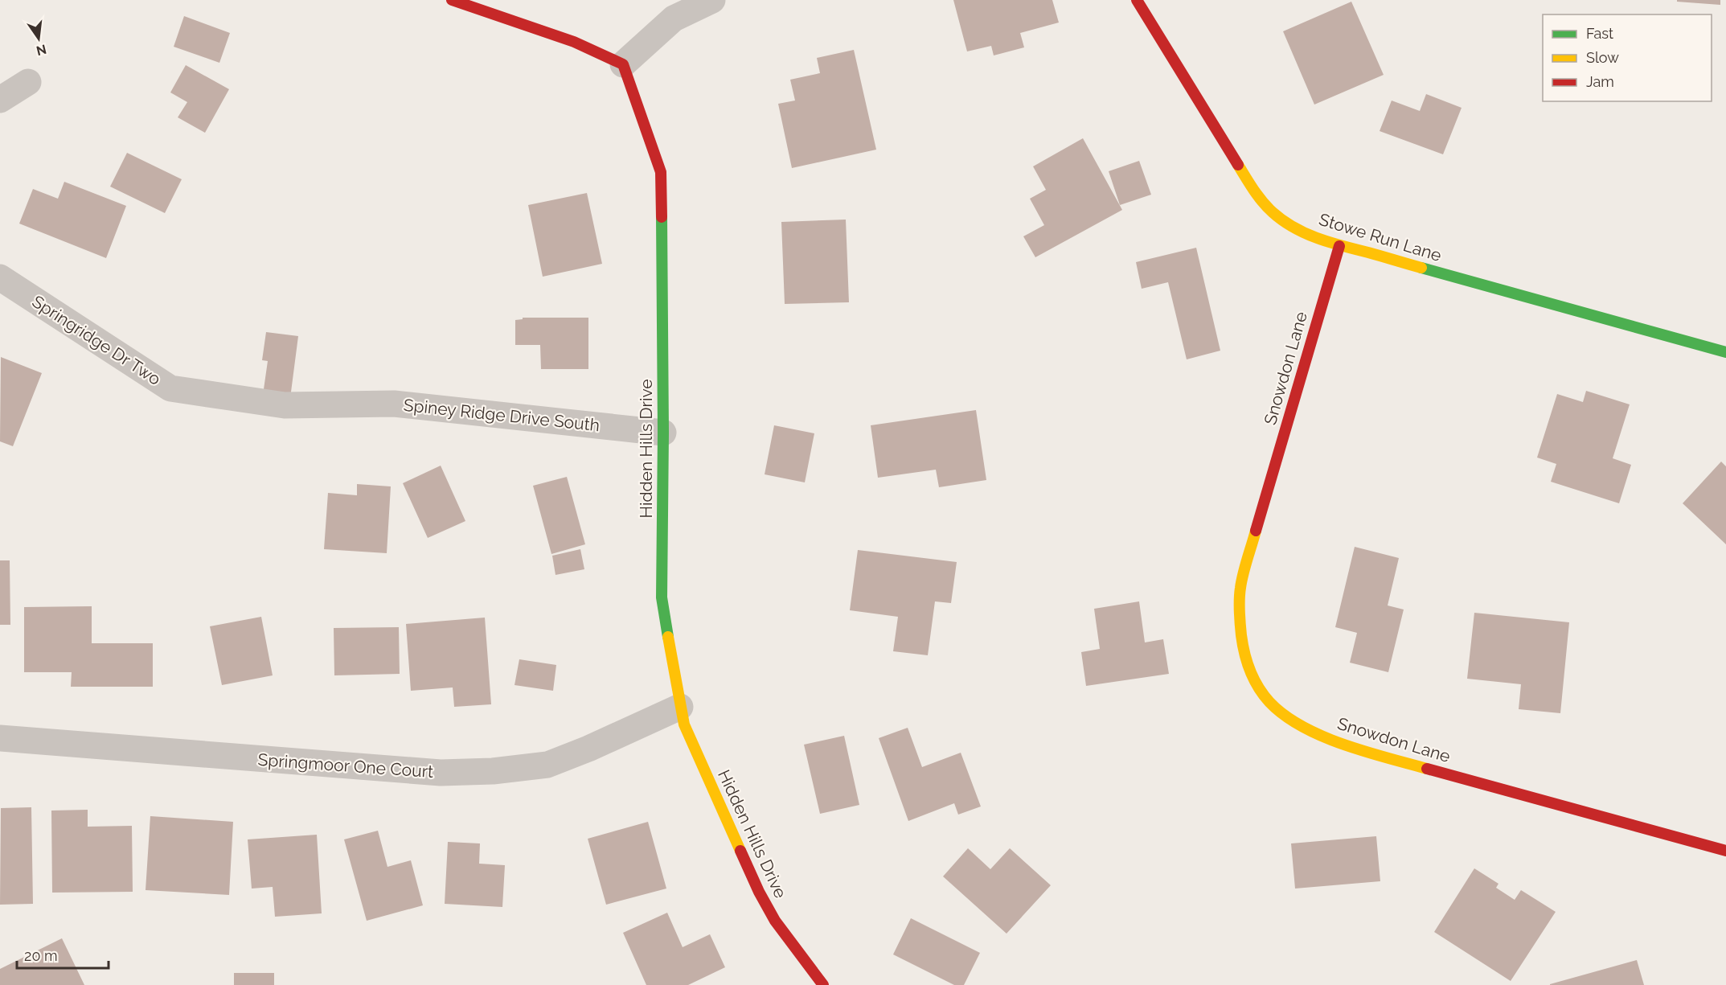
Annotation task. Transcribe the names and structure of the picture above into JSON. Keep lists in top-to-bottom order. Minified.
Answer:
{"streets":{"street":["Stowe Run Lane","Springridge Dr Two","Snowdon Lane","Spiney Ridge Drive South","Hidden Hills Drive","Springmoor One Court"]},"crossings":[["Stowe Run Lane","Snowdon Lane"],["Springridge Dr Two","Spiney Ridge Drive South"],["Spiney Ridge Drive South","Hidden Hills Drive"],["Hidden Hills Drive","Springmoor One Court"]],"legend":["Fast","Slow","Jam"],"scale_bar":"20 m","north":"bottom"}
